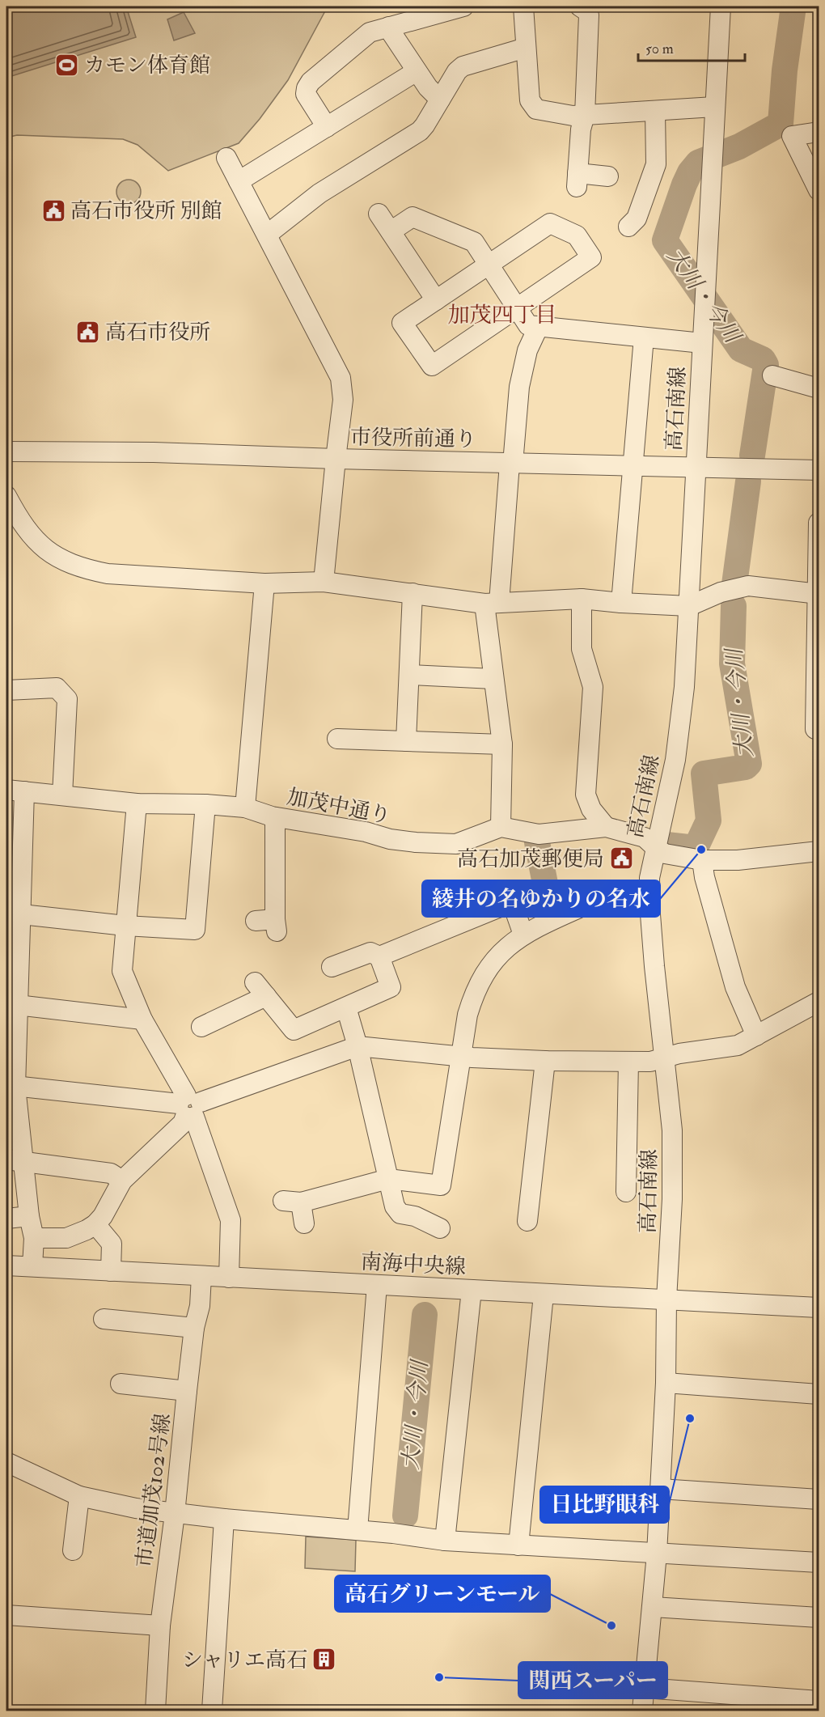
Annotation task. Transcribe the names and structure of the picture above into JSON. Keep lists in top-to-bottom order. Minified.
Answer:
{"streets":{"street":["高石南線","市役所前通り","加茂中通り","南海中央線","市道加茂102号線"]},"crossings":[["高石南線","市役所前通り"],["高石南線","南海中央線"],["南海中央線","市道加茂102号線"]],"districts":["加茂四丁目"],"water":["大川・今川"],"places":{"sports":["カモン体育館"],"public building":["高石市役所 別館","高石市役所","高石加茂郵便局"],"other":["綾井の名ゆかりの名水","日比野眼科","高石グリーンモール","関西スーパー"],"building":["シャリエ高石"]},"scale_bar":"50 m"}
